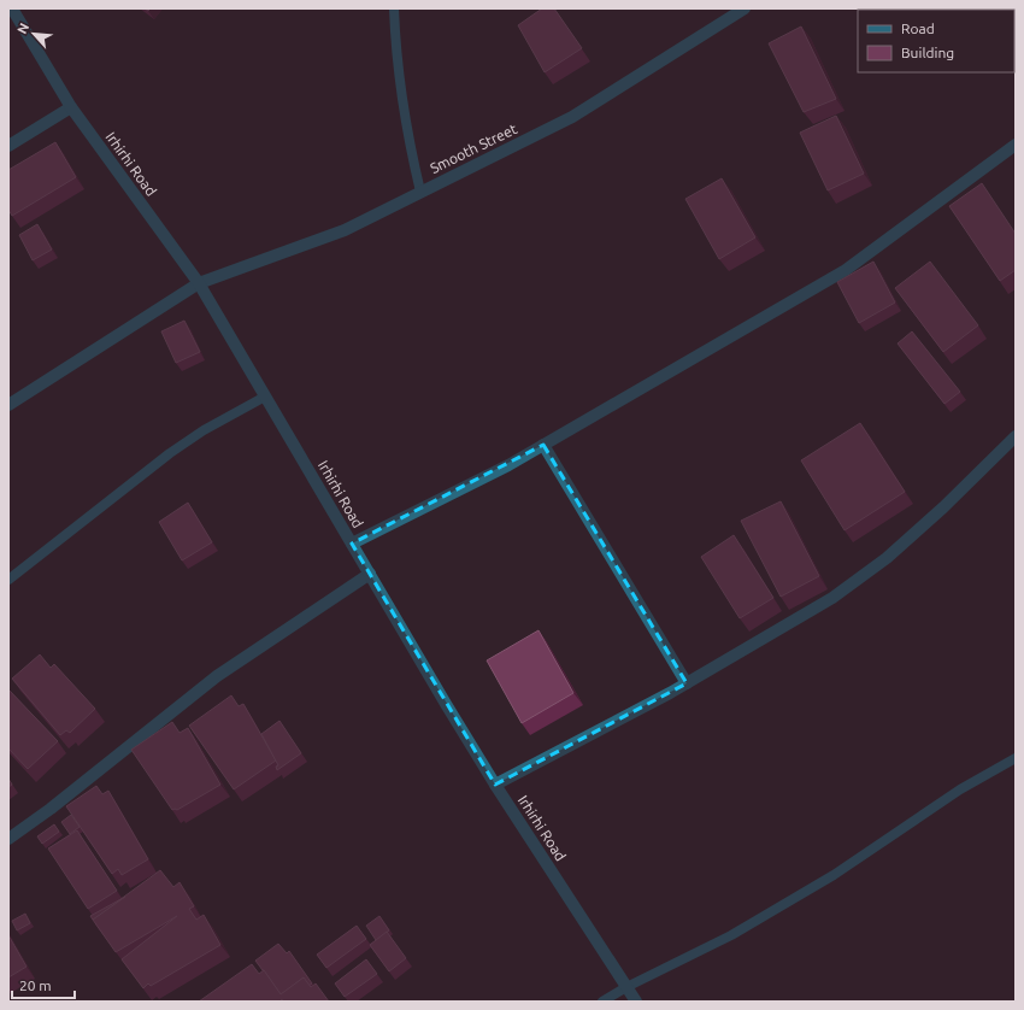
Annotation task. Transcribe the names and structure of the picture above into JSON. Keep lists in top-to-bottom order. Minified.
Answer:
{"streets":{"street":["Smooth Street","Irhirhi Road"]},"crossings":[["Smooth Street","Irhirhi Road"]],"legend":["Road","Building"],"scale_bar":"20 m","north":"top left"}
